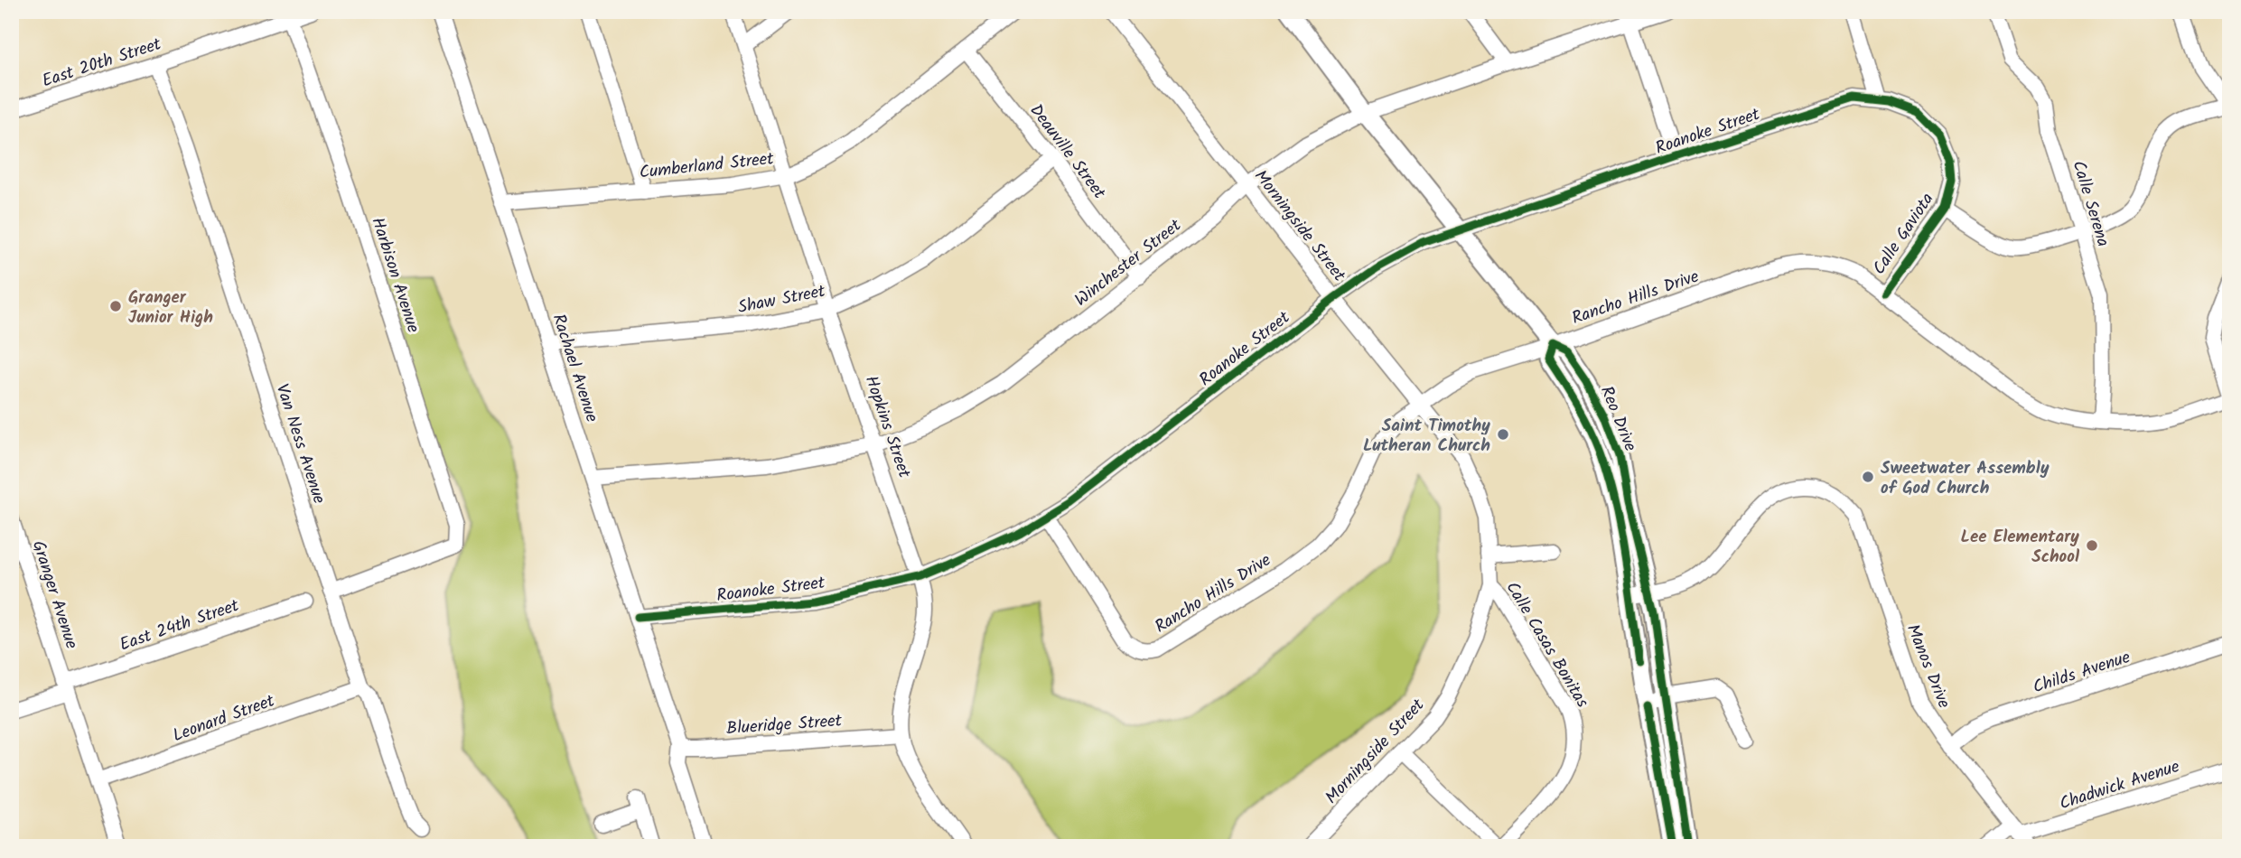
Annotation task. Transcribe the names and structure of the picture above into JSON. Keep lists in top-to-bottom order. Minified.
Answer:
{"streets":{"main road":["Reo Drive"],"street":["East 20th Street","Roanoke Street","Deauville Street","Cumberland Street","Calle Serena","Morningside Street","Calle Gaviota","Winchester Street","Harbison Avenue","Rancho Hills Drive","Shaw Street","Rachael Avenue","Hopkins Street","Van Ness Avenue","Granger Avenue","East 24th Street","Calle Casas Bonitas","Manos Drive","Childs Avenue","Leonard Street","Blueridge Street","Chadwick Avenue"]},"crossings":[["East 20th Street","Harbison Avenue"],["East 20th Street","Van Ness Avenue"],["Roanoke Street","Morningside Street"],["Roanoke Street","Calle Gaviota"],["Roanoke Street","Rancho Hills Drive"],["Roanoke Street","Rachael Avenue"],["Roanoke Street","Reo Drive"],["Roanoke Street","Hopkins Street"],["Deauville Street","Cumberland Street"],["Deauville Street","Winchester Street"],["Deauville Street","Shaw Street"],["Cumberland Street","Rachael Avenue"],["Cumberland Street","Hopkins Street"],["Calle Serena","Rancho Hills Drive"],["Morningside Street","Winchester Street"],["Morningside Street","Rancho Hills Drive"],["Morningside Street","Calle Casas Bonitas"],["Calle Gaviota","Rancho Hills Drive"],["Winchester Street","Rachael Avenue"],["Winchester Street","Reo Drive"],["Winchester Street","Hopkins Street"],["Harbison Avenue","Van Ness Avenue"],["Rancho Hills Drive","Reo Drive"],["Shaw Street","Rachael Avenue"],["Shaw Street","Hopkins Street"],["Rachael Avenue","Blueridge Street"],["Reo Drive","Manos Drive"],["Hopkins Street","Blueridge Street"],["Van Ness Avenue","Leonard Street"],["Granger Avenue","East 24th Street"],["Granger Avenue","Leonard Street"],["Manos Drive","Childs Avenue"],["Manos Drive","Chadwick Avenue"]],"places":["Granger Junior High","Saint Timothy Lutheran Church","Sweetwater Assembly of God Church","Lee Elementary School"]}
